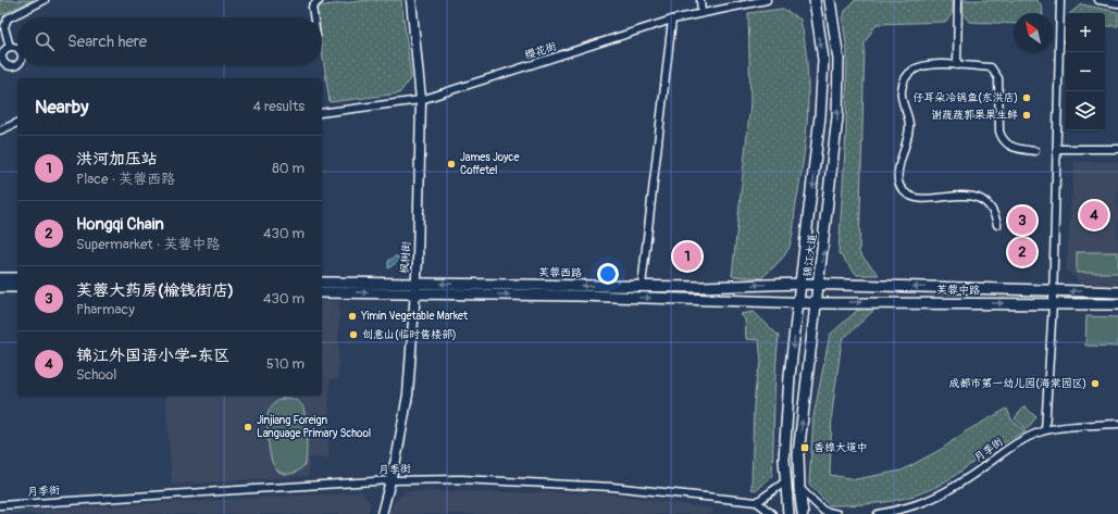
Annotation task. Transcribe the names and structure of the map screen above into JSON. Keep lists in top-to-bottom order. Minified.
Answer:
{"streets":{"main road":["锦江大道","芙蓉西路","芙蓉中路"],"street":["樱花街","枫树街","月季街"]},"crossings":[["樱花街","枫树街"],["锦江大道","芙蓉西路"],["锦江大道","芙蓉中路"],["枫树街","芙蓉西路"],["枫树街","月季街"],["芙蓉西路","芙蓉中路"]],"places":{"other":["仔耳朵冷锅鱼(东洪店)","谢蔬蔬郭果果生鲜","James Joyce Coffetel","Yimin Vegetable Market","创意山(临时售楼部)","成都市第一幼儿园(海棠园区)","Jinjiang Foreign Language Primary School"],"transit":["香樟大道中"]},"north":"top left","page":{"map_buttons":["+","−"],"search":"Search here","heading":["Nearby","4 results"],"list":[{"mark":"1","name":"洪河加压站","note":"Place · 芙蓉西路","value":"80 m"},{"mark":"2","name":"Hongqi Chain","note":"Supermarket · 芙蓉中路","value":"430 m"},{"mark":"3","name":"芙蓉大药房(榆钱街店)","note":"Pharmacy","value":"430 m"},{"mark":"4","name":"锦江外国语小学-东区","note":"School","value":"510 m"}],"pins":["4","3","2","1"]}}
